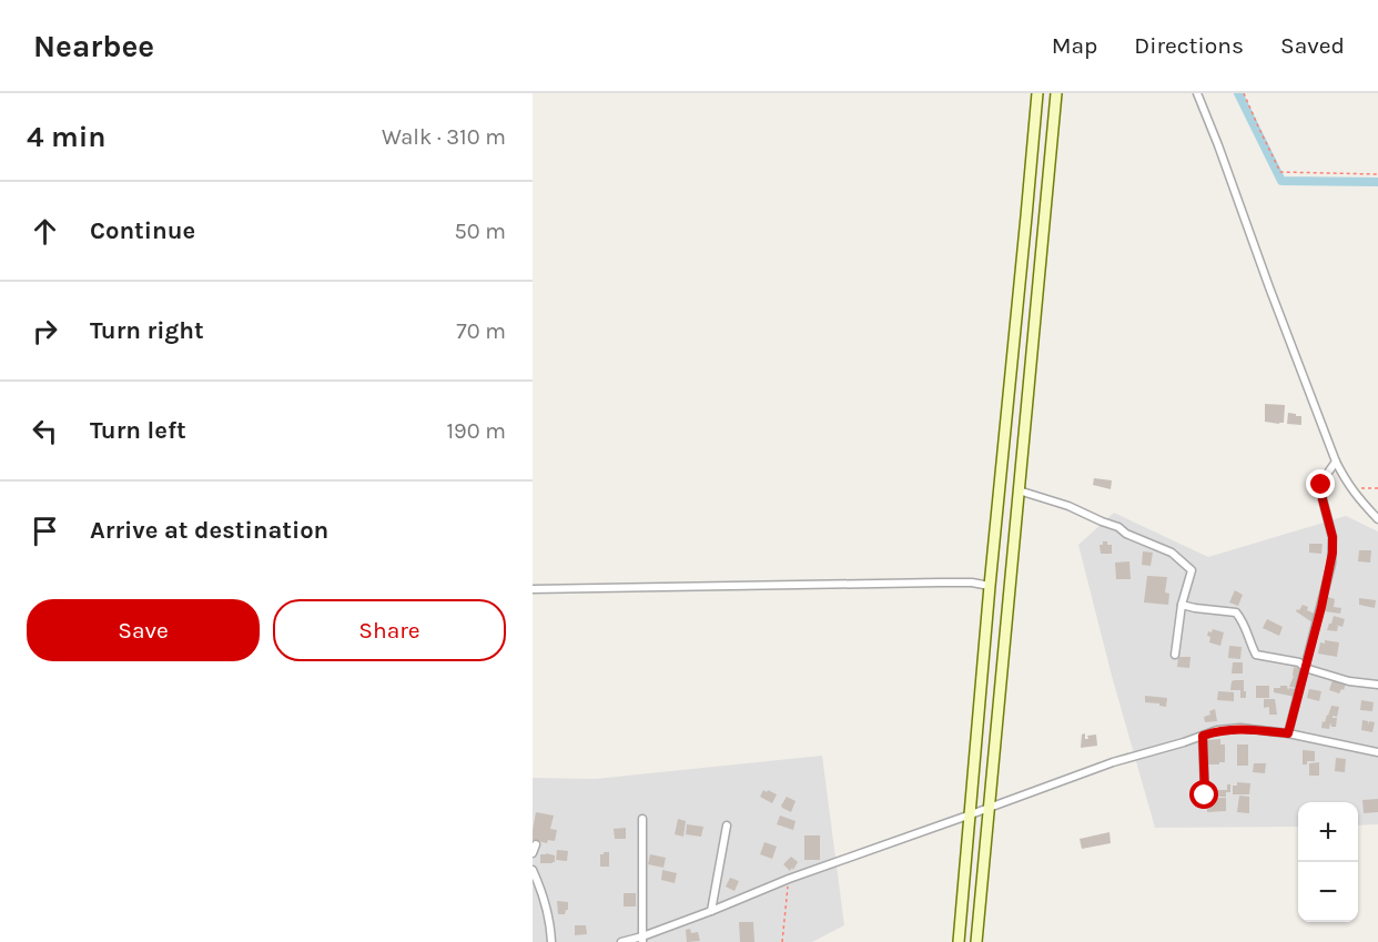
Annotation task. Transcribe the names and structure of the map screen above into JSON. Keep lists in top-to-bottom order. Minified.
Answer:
{"page":{"header":"Nearbee","nav":["Map","Directions","Saved"],"heading":["4 min","Walk · 310 m"],"list":[["Continue","50 m"],["Turn right","70 m"],["Turn left","190 m"],"Arrive at destination"],"buttons":["Save","Share"],"map_buttons":["+","−"]}}
